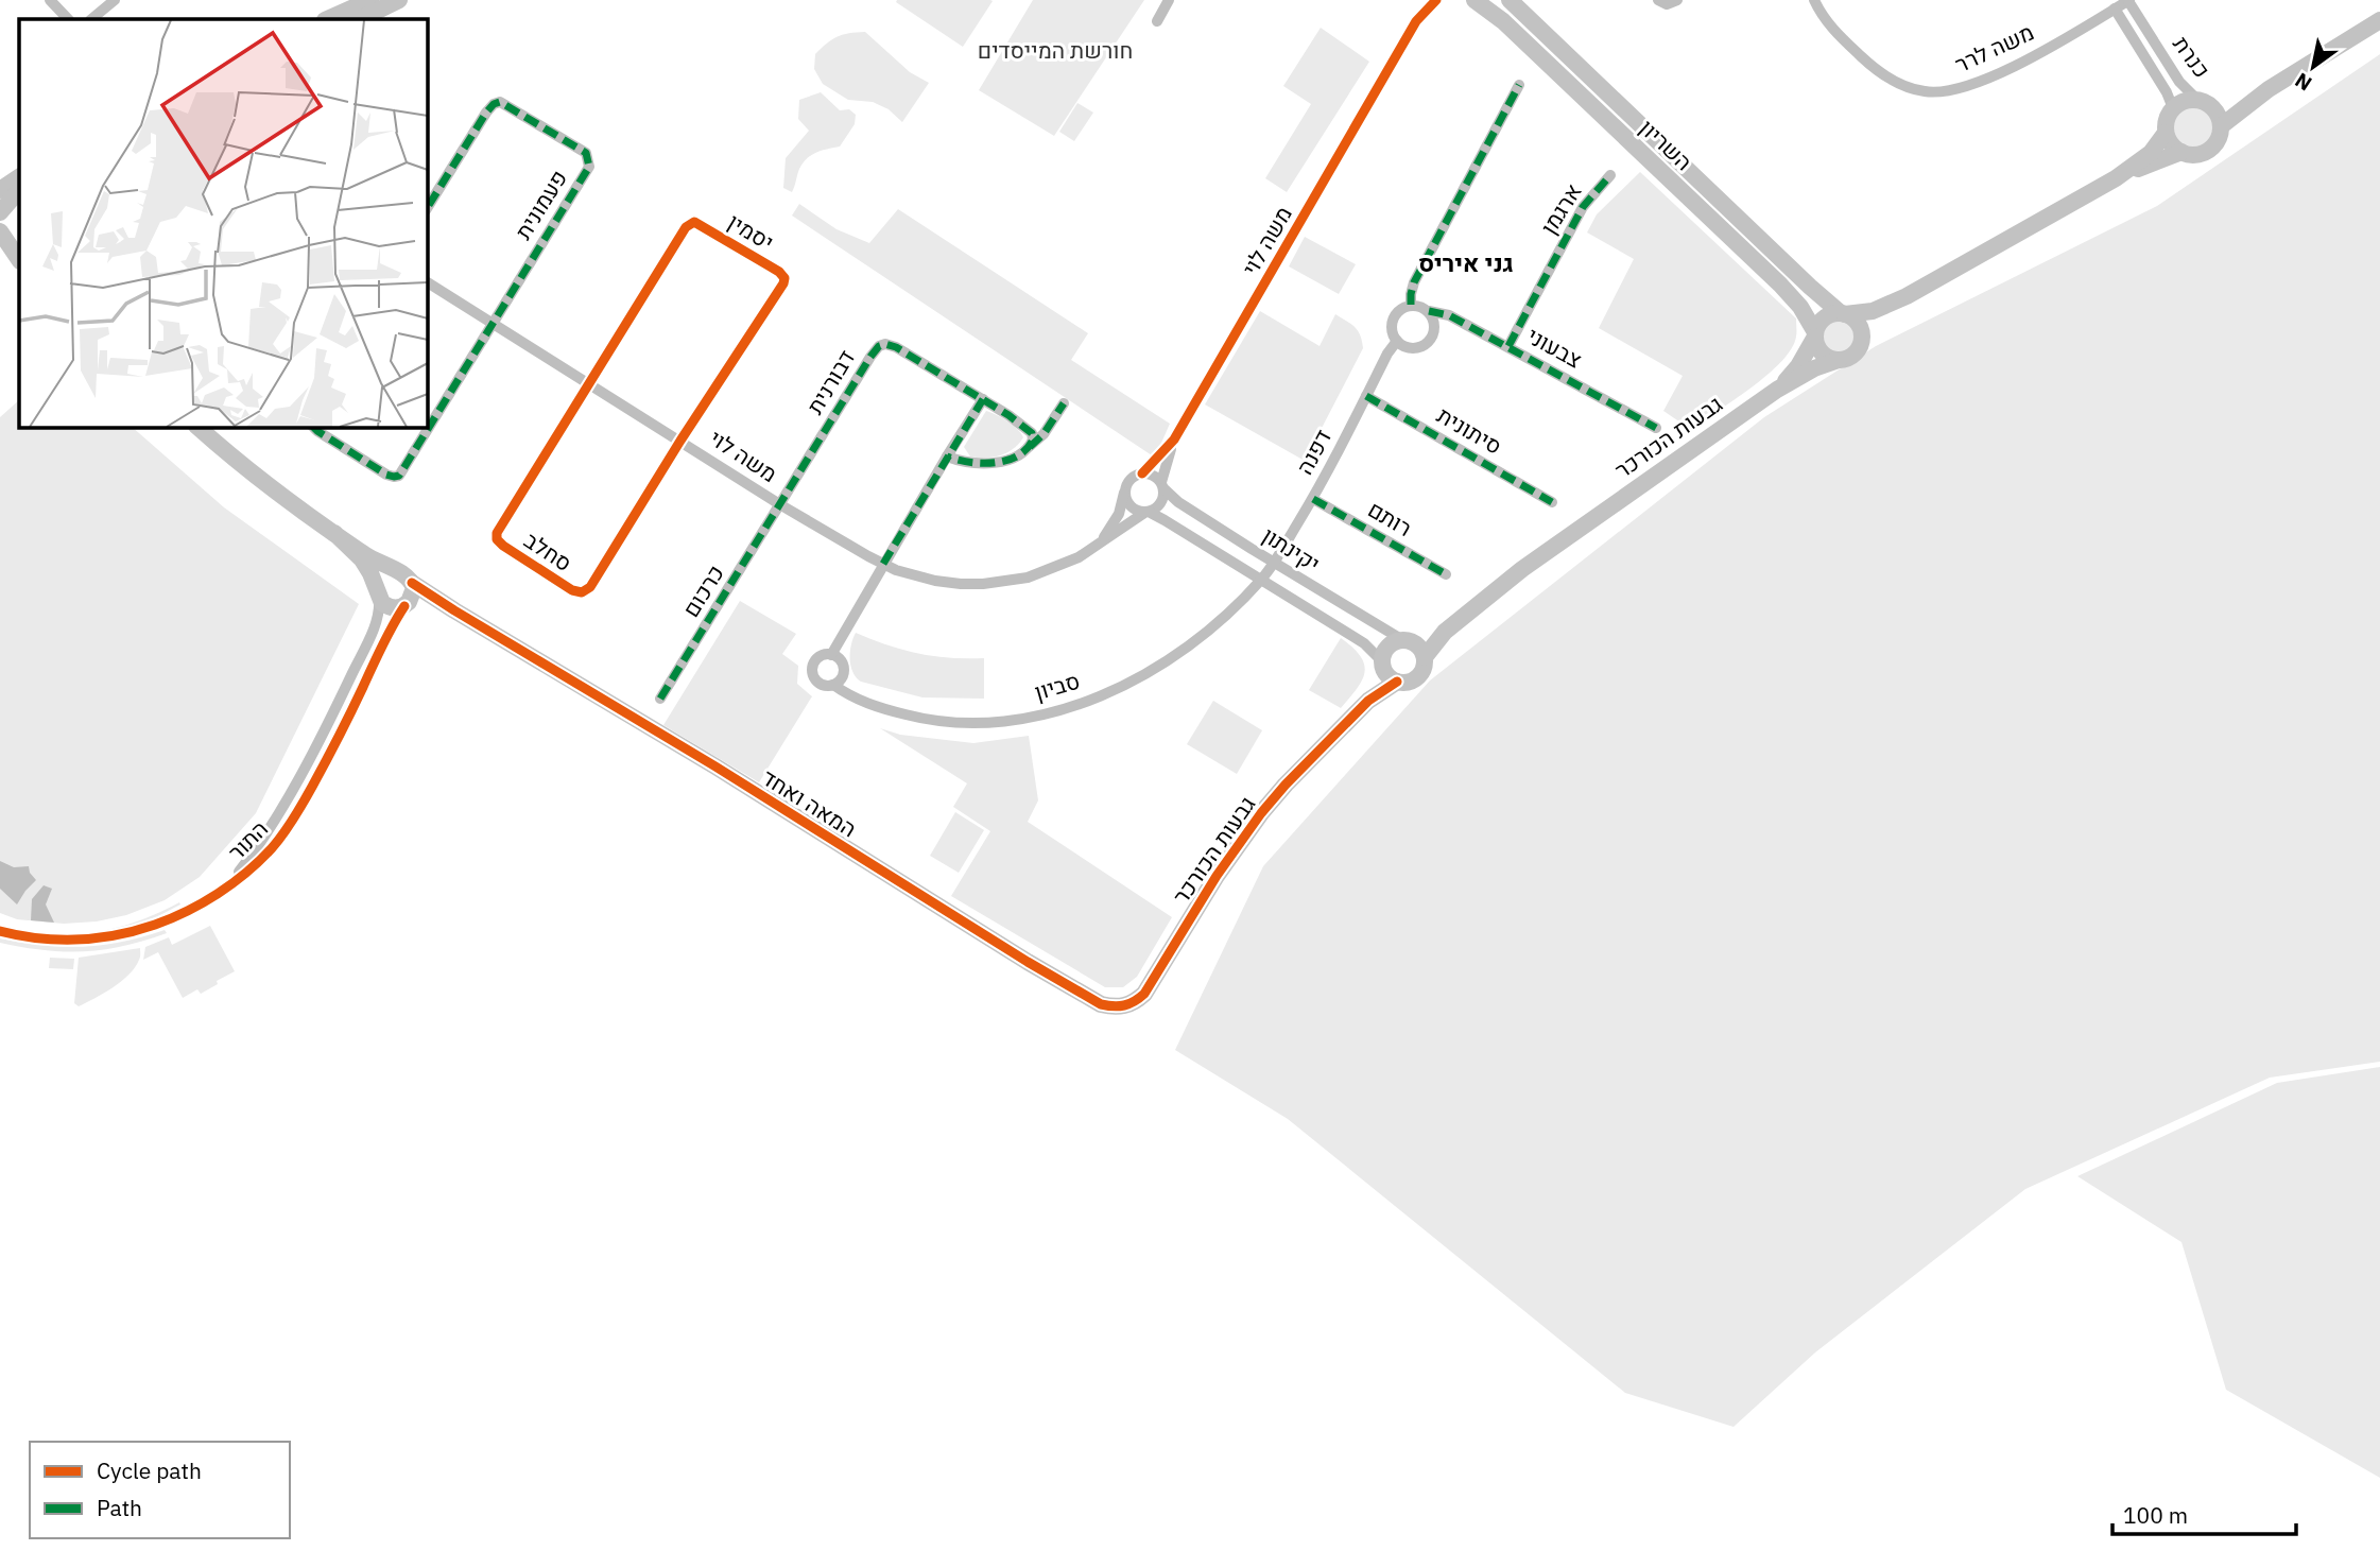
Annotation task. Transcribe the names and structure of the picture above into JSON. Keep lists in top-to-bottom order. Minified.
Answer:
{"streets":{"street":["משה לרר","כנרת","השריון","פעמונית","ארגמן","יסמין","משה לוי","צבעוני","דבורנית","סיתונית","גבעות הכורכר","דפנה","רותם","יקינתון","סחלב","כרכום","סביון","המאה ואחד","התור"]},"crossings":[["משה לרר","כנרת"],["השריון","גבעות הכורכר"],["פעמונית","משה לוי"],["ארגמן","צבעוני"],["יסמין","משה לוי"],["יסמין","סחלב"],["משה לוי","דבורנית"],["משה לוי","יקינתון"],["משה לוי","סחלב"],["משה לוי","כרכום"],["צבעוני","דפנה"],["דבורנית","כרכום"],["סיתונית","דפנה"],["גבעות הכורכר","יקינתון"],["גבעות הכורכר","המאה ואחד"],["דפנה","רותם"],["דפנה","יקינתון"],["דפנה","סביון"],["יקינתון","סביון"],["המאה ואחד","התור"]],"districts":["גני איריס"],"parks":["חורשת המייסדים"],"legend":["Cycle path","Path"],"scale_bar":"100 m","north":"bottom left"}
